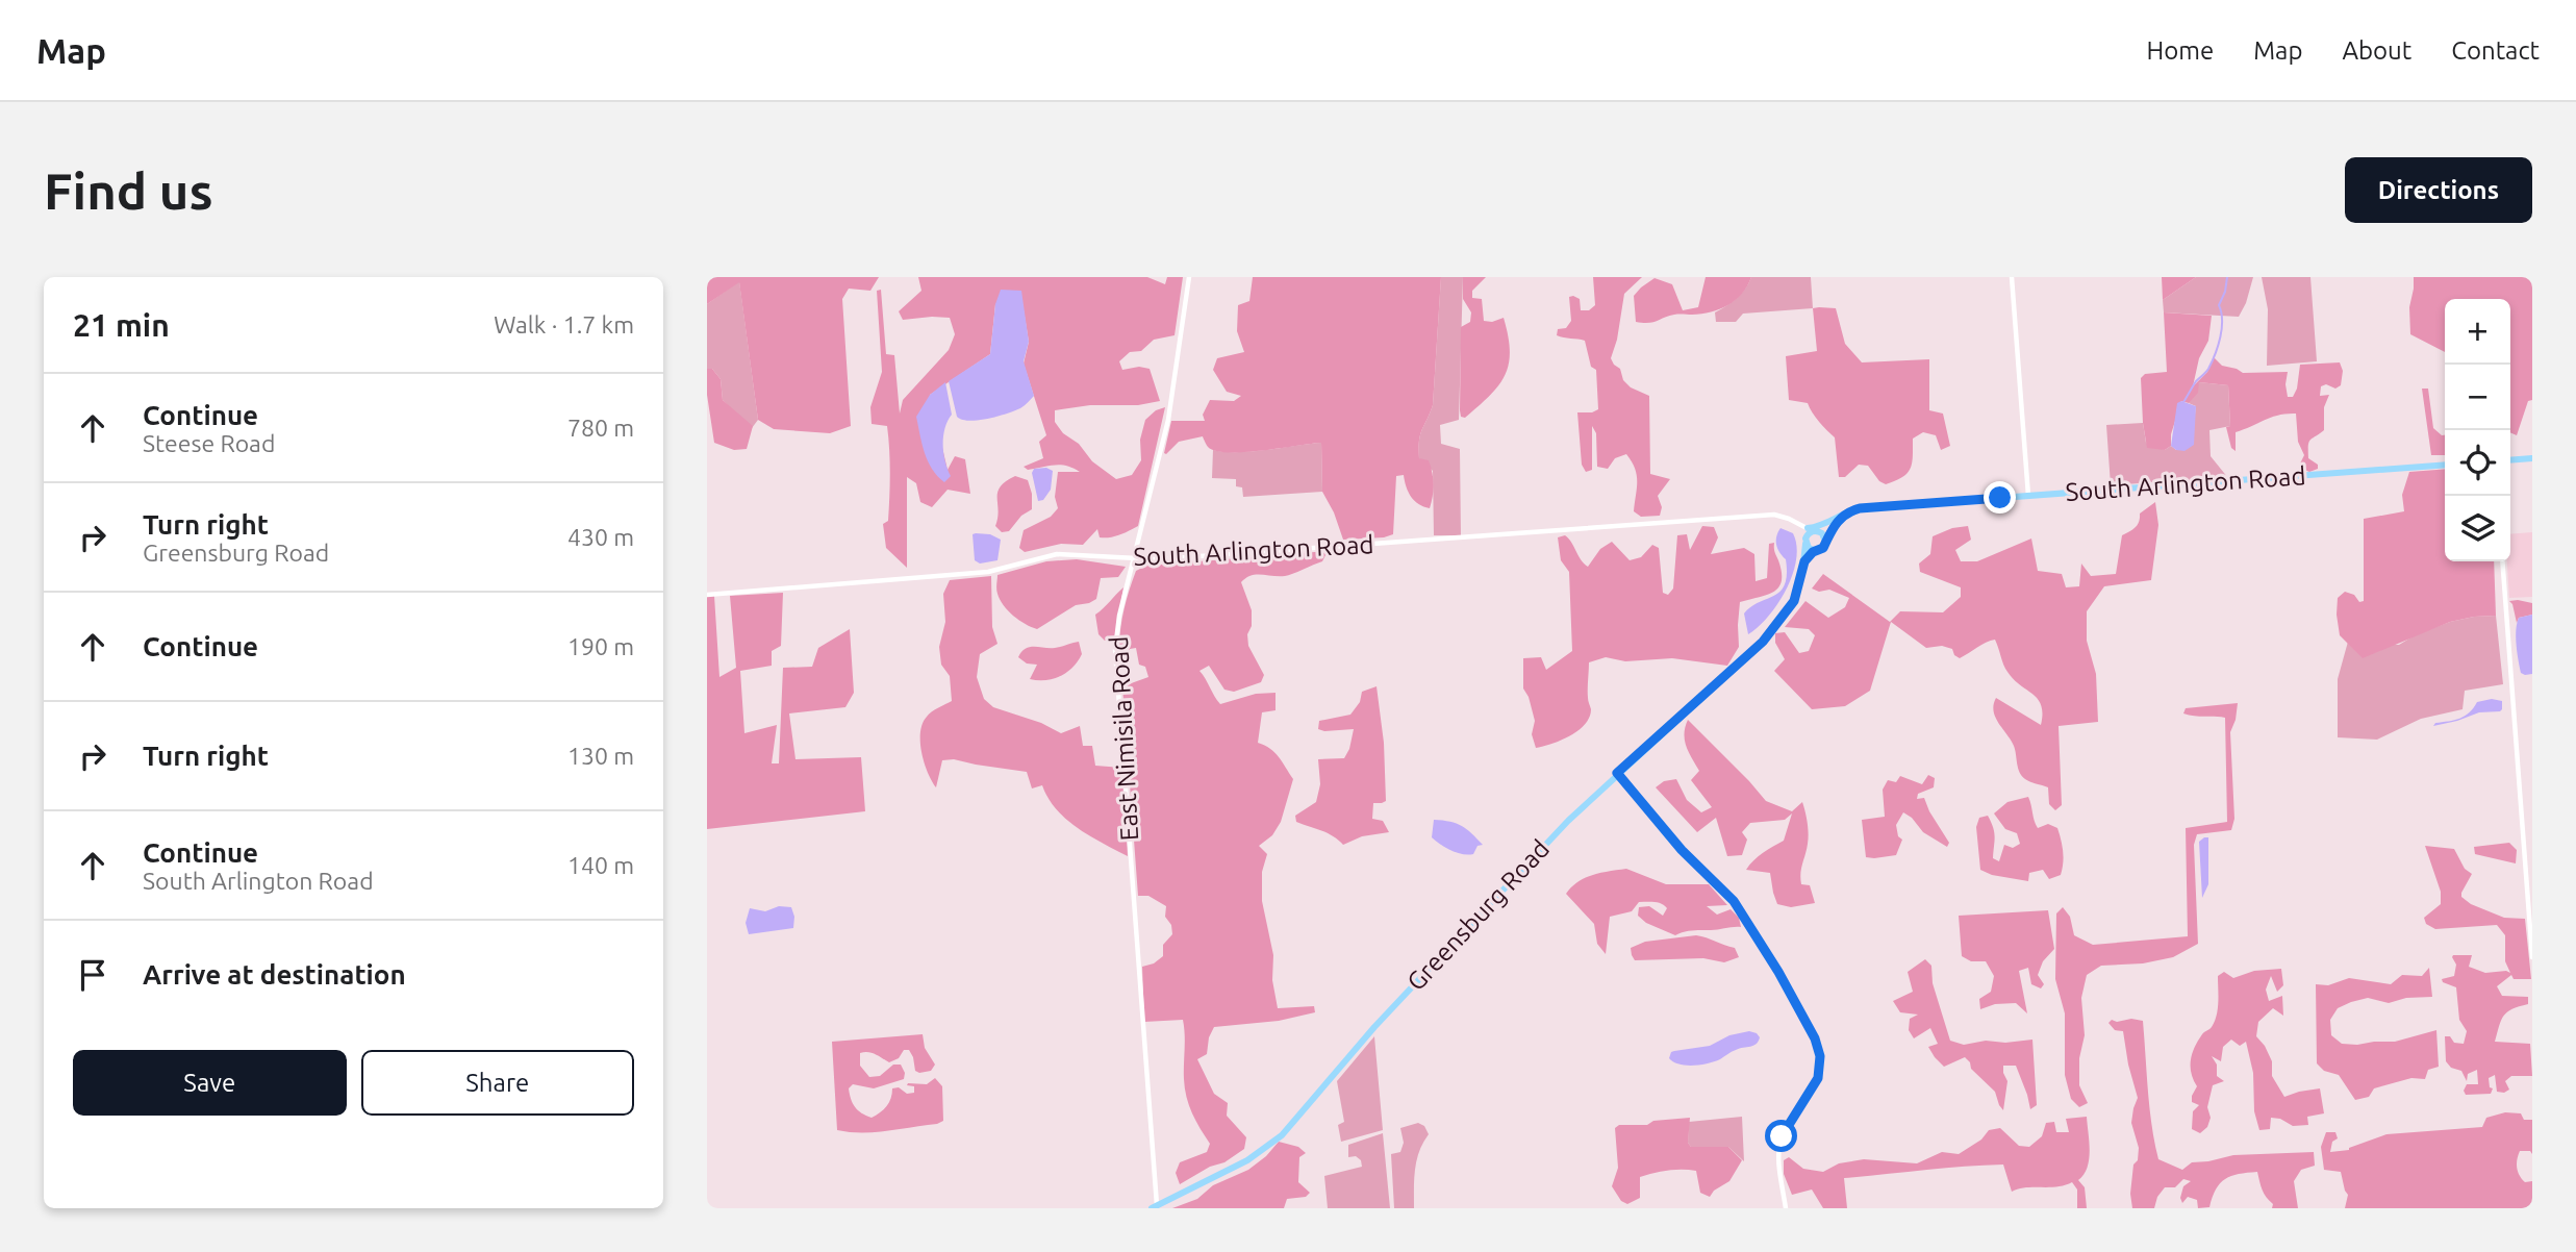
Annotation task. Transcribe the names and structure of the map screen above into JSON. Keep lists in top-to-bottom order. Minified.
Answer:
{"streets":{"main road":["South Arlington Road","Greensburg Road"],"street":["East Nimisila Road"]},"crossings":[["South Arlington Road","East Nimisila Road"],["East Nimisila Road","Greensburg Road"]],"page":{"header":"Map","nav":["Home","Map","About","Contact"],"buttons":["Directions",["Save","Share"]],"title":"Find us","heading":["21 min","Walk · 1.7 km"],"map_buttons":["+","−"],"list":[["Continue","Steese Road","780 m"],["Turn right","Greensburg Road","430 m"],["Continue","190 m"],["Turn right","130 m"],["Continue","South Arlington Road","140 m"],"Arrive at destination"]}}
